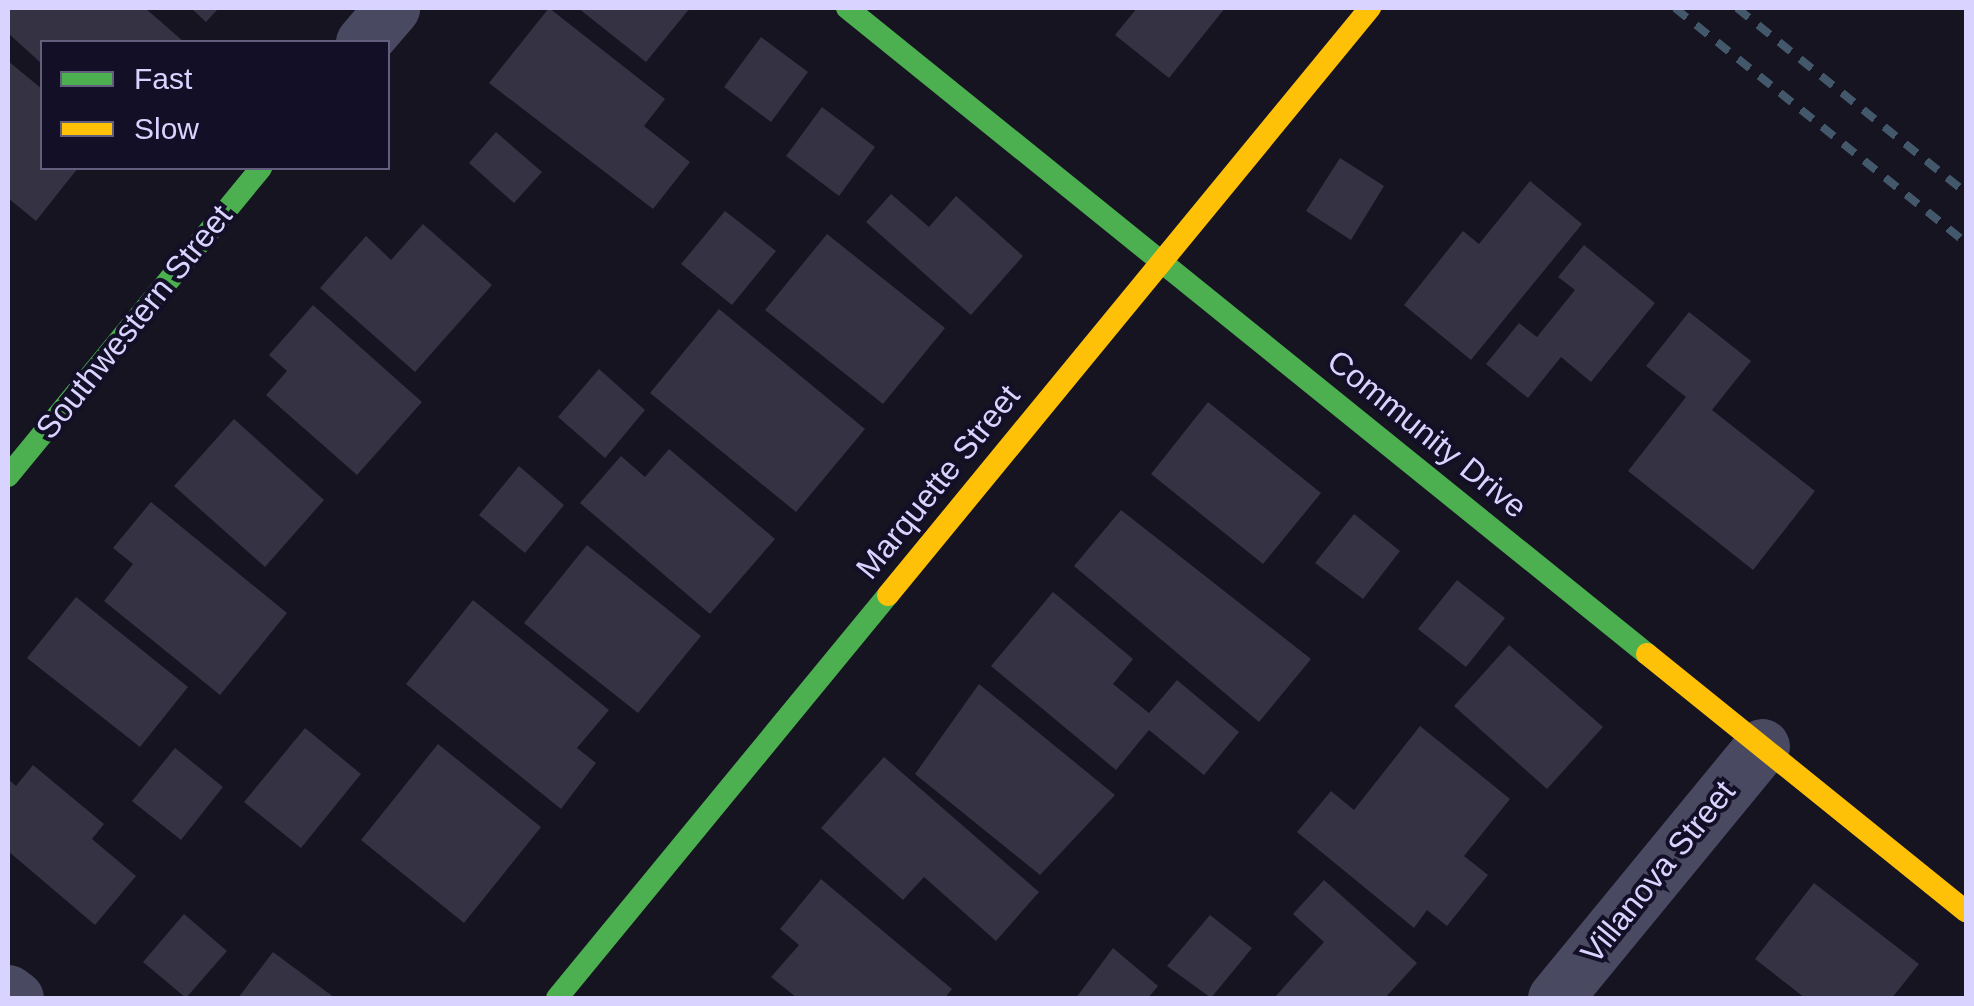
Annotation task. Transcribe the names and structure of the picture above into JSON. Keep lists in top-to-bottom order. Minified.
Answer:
{"streets":{"street":["Southwestern Street","Community Drive","Marquette Street","Villanova Street"]},"crossings":[["Community Drive","Marquette Street"],["Community Drive","Villanova Street"]],"legend":["Fast","Slow"]}
